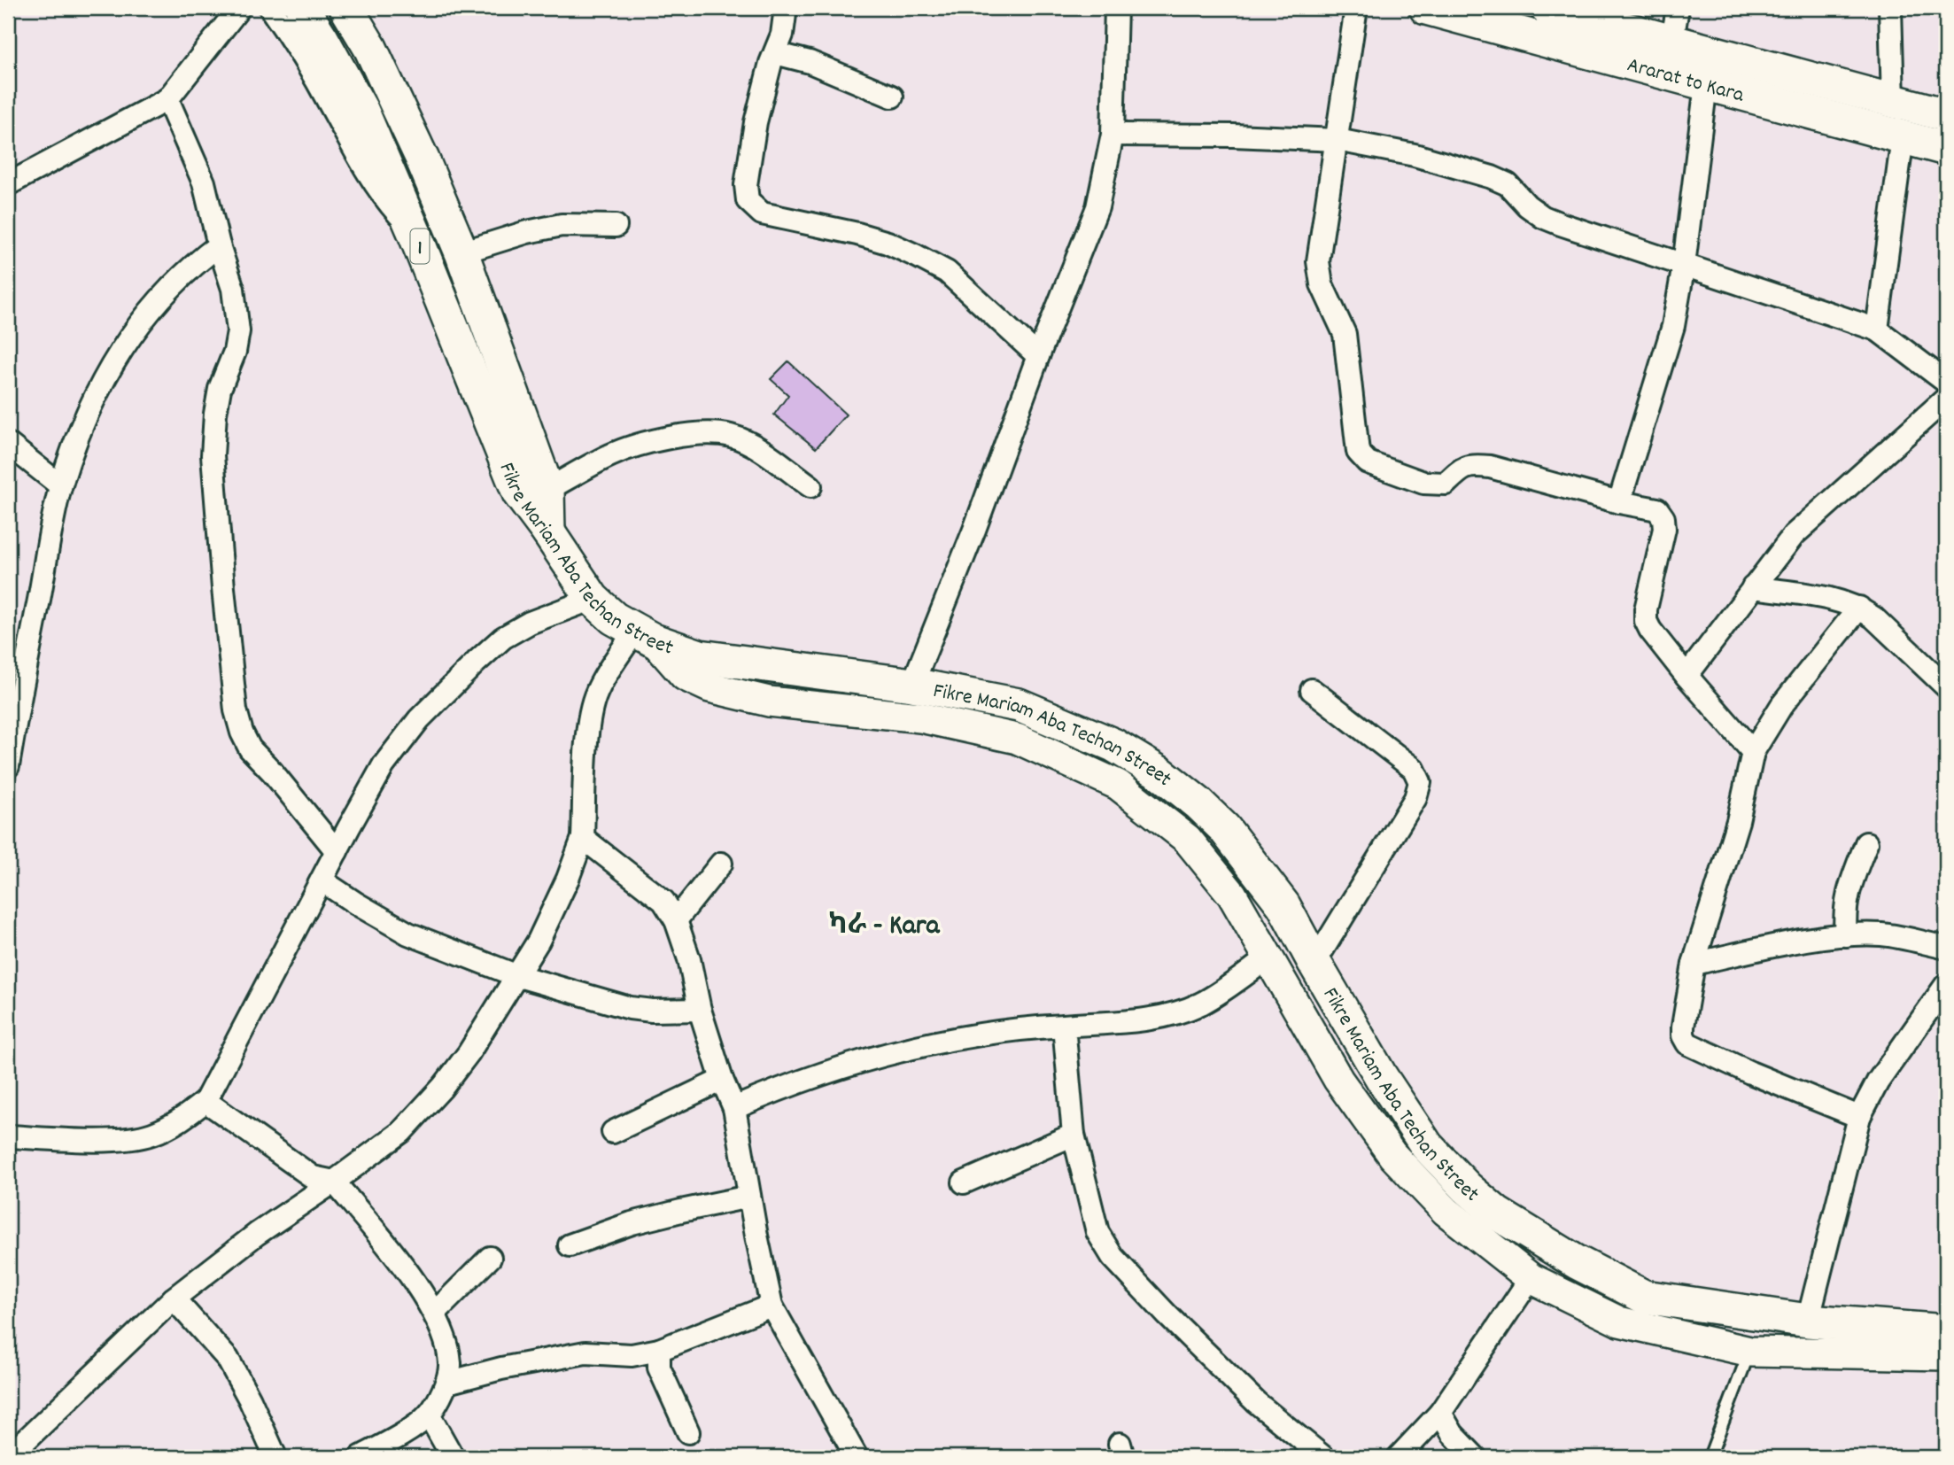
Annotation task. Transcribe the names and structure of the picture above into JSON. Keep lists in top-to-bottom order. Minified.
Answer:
{"streets":{"main road":["Ararat to Kara","1","Fikre Mariam Aba Techan Street"]},"districts":["ካራ - Kara"]}
